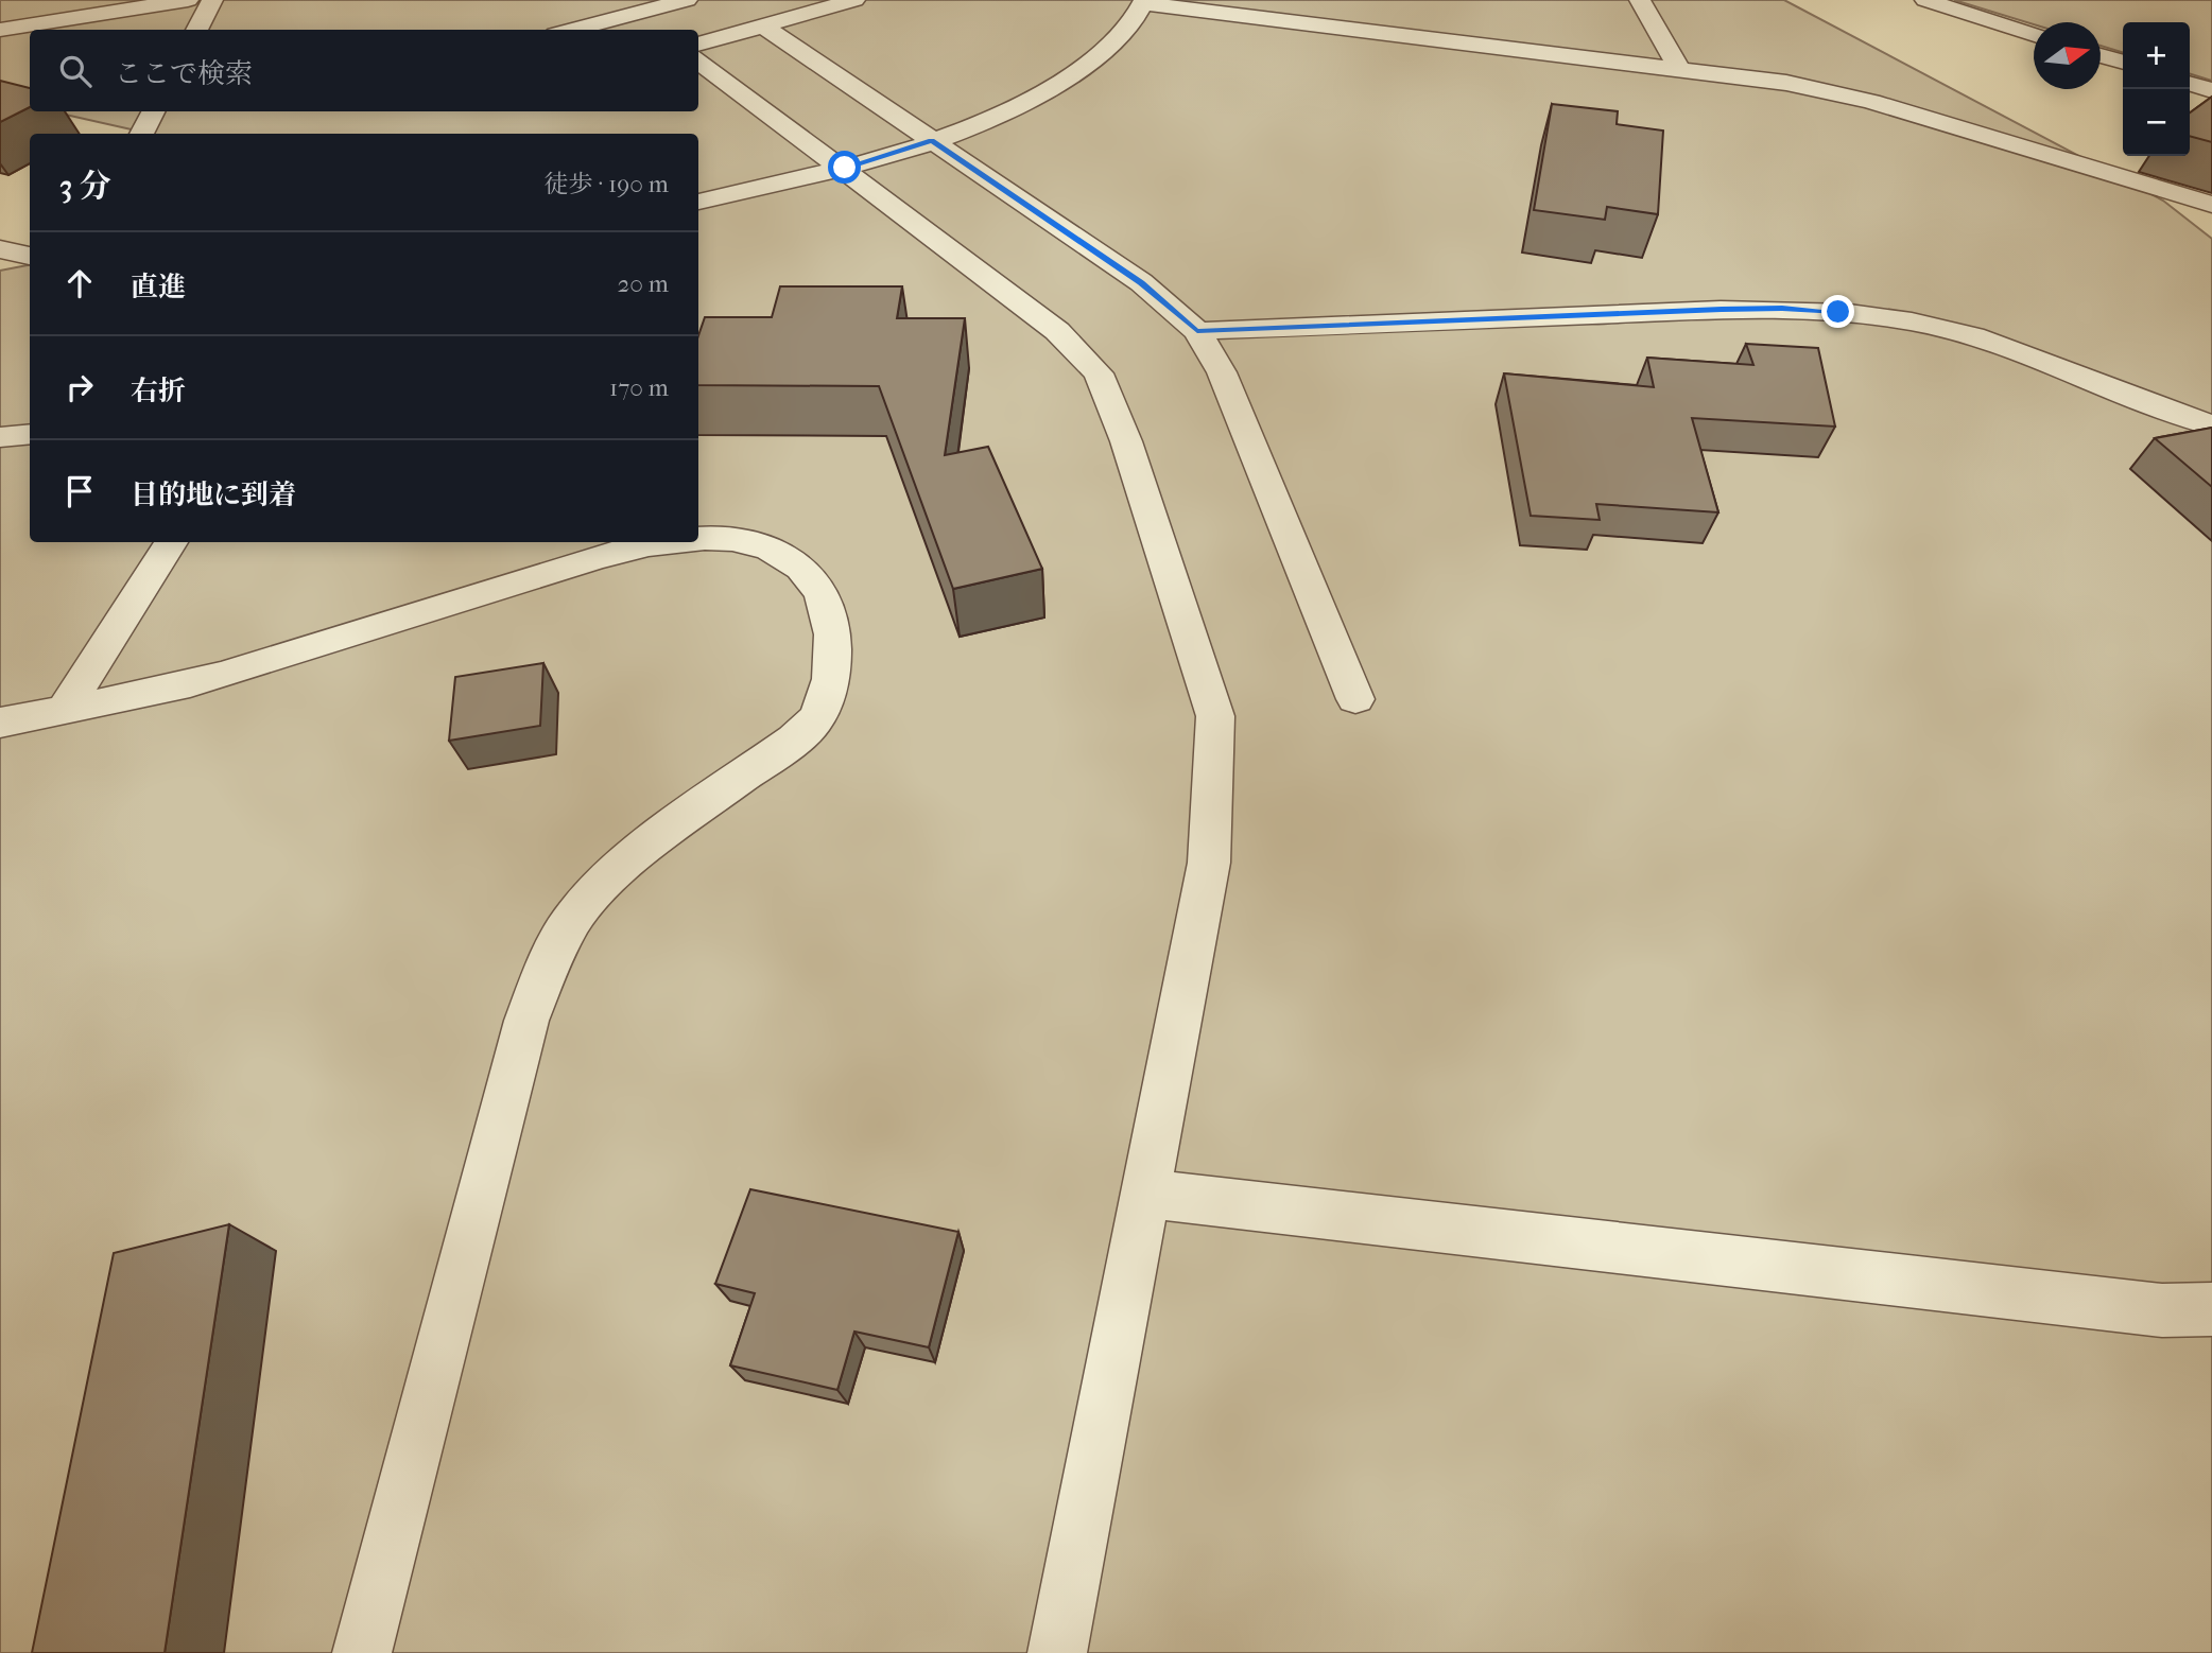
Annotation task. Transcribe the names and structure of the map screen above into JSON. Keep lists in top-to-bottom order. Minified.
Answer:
{"north":"right","page":{"map_buttons":["+","−"],"search":"ここで検索","heading":["3 分","徒歩 · 190 m"],"list":[["直進","20 m"],["右折","170 m"],"目的地に到着"]}}
